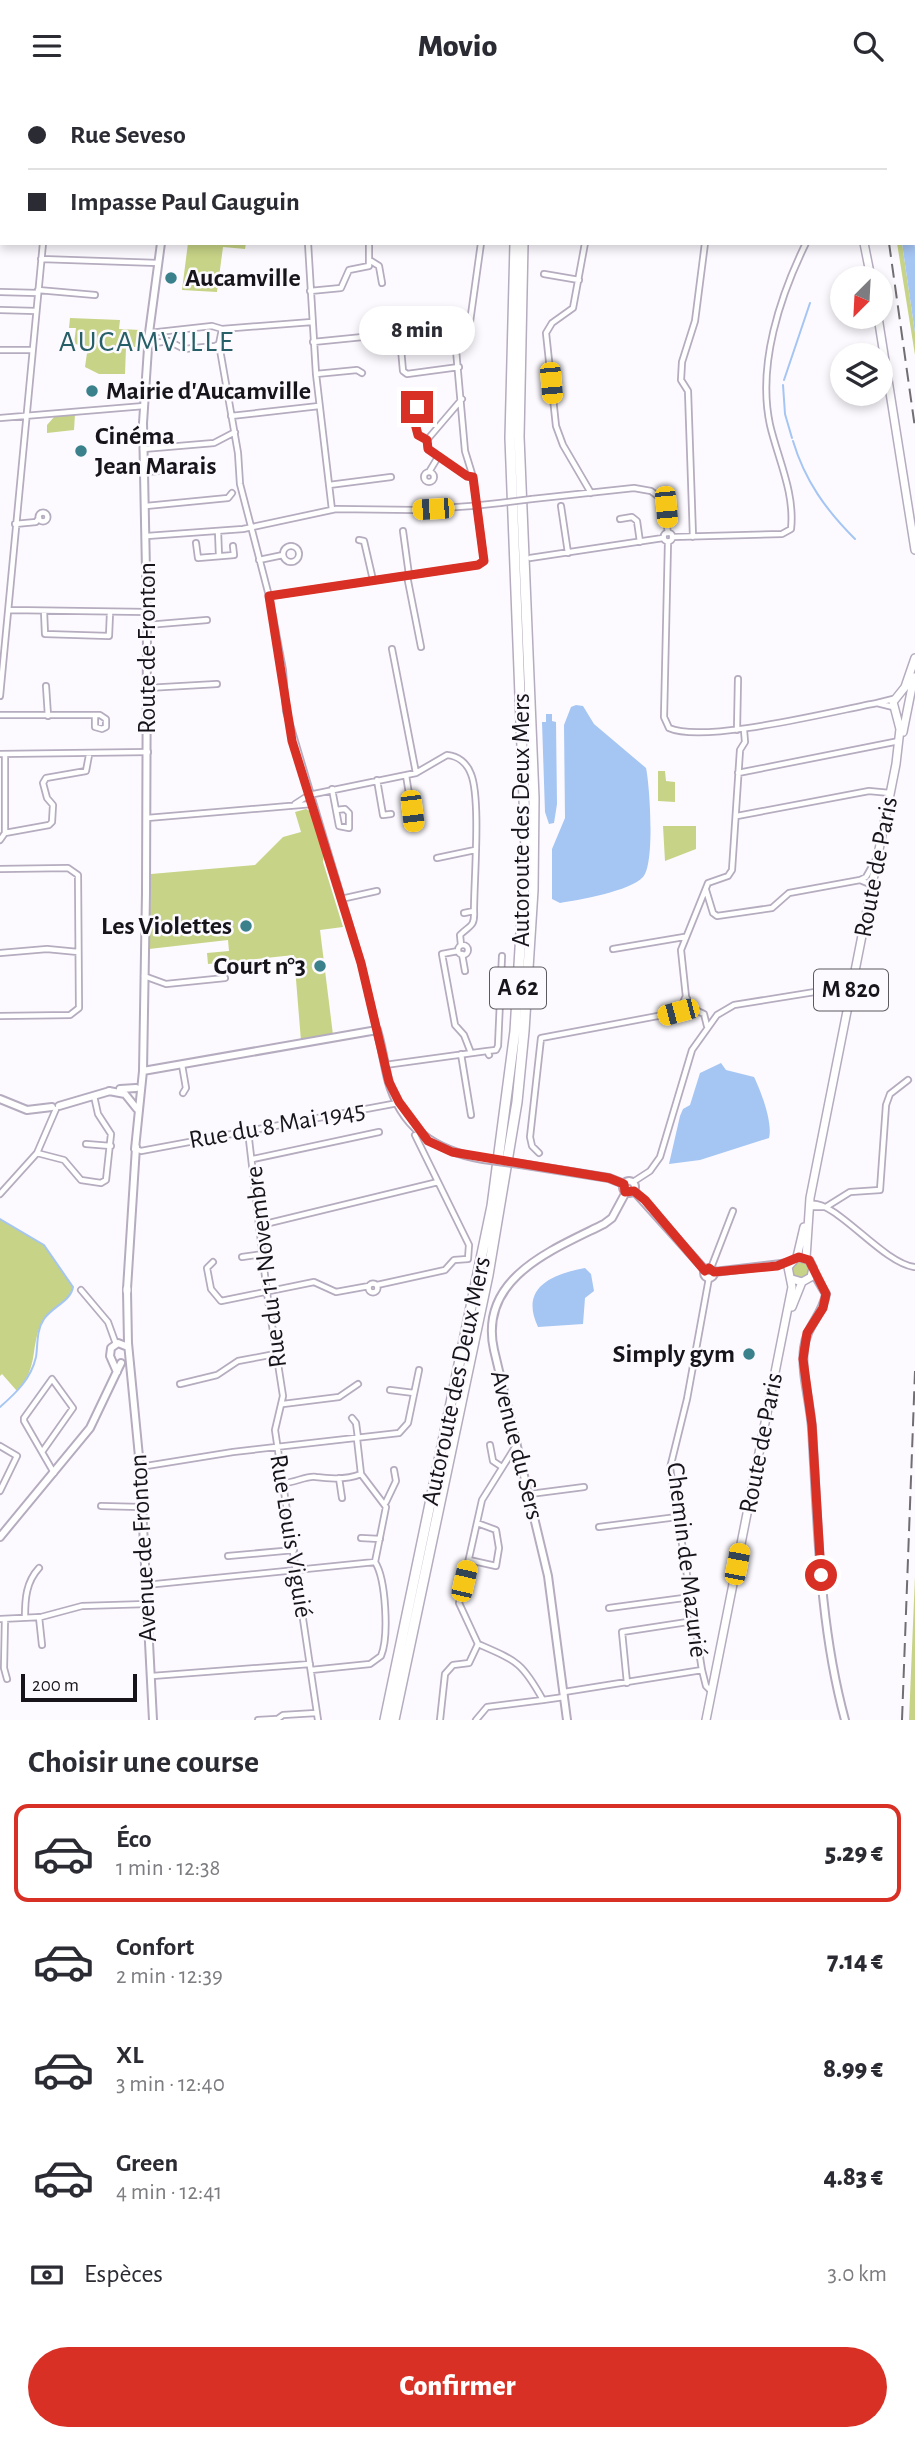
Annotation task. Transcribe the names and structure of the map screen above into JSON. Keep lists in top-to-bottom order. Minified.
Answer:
{"streets":{"highway":["Autoroute des Deux Mers","A 62"],"main road":["Route de Paris","M 820"],"street":["Route de Fronton","Rue du 8 Mai 1945","Rue du 11 Novembre","Avenue du Sers","Rue Louis Viguié","Avenue de Fronton","Chemin de Mazurié"]},"crossings":[["Route de Fronton","Avenue de Fronton"],["Route de Paris","Chemin de Mazurié"],["Rue du 8 Mai 1945","Rue du 11 Novembre"],["Rue du 8 Mai 1945","Avenue de Fronton"],["Rue du 11 Novembre","Rue Louis Viguié"]],"districts":["AUCAMVILLE"],"places":["Aucamville","Mairie d'Aucamville","Cinéma Jean Marais","Les Violettes","Court n°3","Simply gym"],"scale_bar":"200 m","north":"bottom left","page":{"header":"Movio","banner":["Rue Seveso","Impasse Paul Gauguin"],"bubble":"8 min","scale":"200 m","heading":"Choisir une course","list":[{"name":"Éco","note":"1 min · 12:38","value":"5.29 €"},{"name":"Confort","note":"2 min · 12:39","value":"7.14 €"},{"name":"XL","note":"3 min · 12:40","value":"8.99 €"},{"name":"Green","note":"4 min · 12:41","value":"4.83 €"}],"pay":["Espèces","3.0 km"],"buttons":"Confirmer"}}
